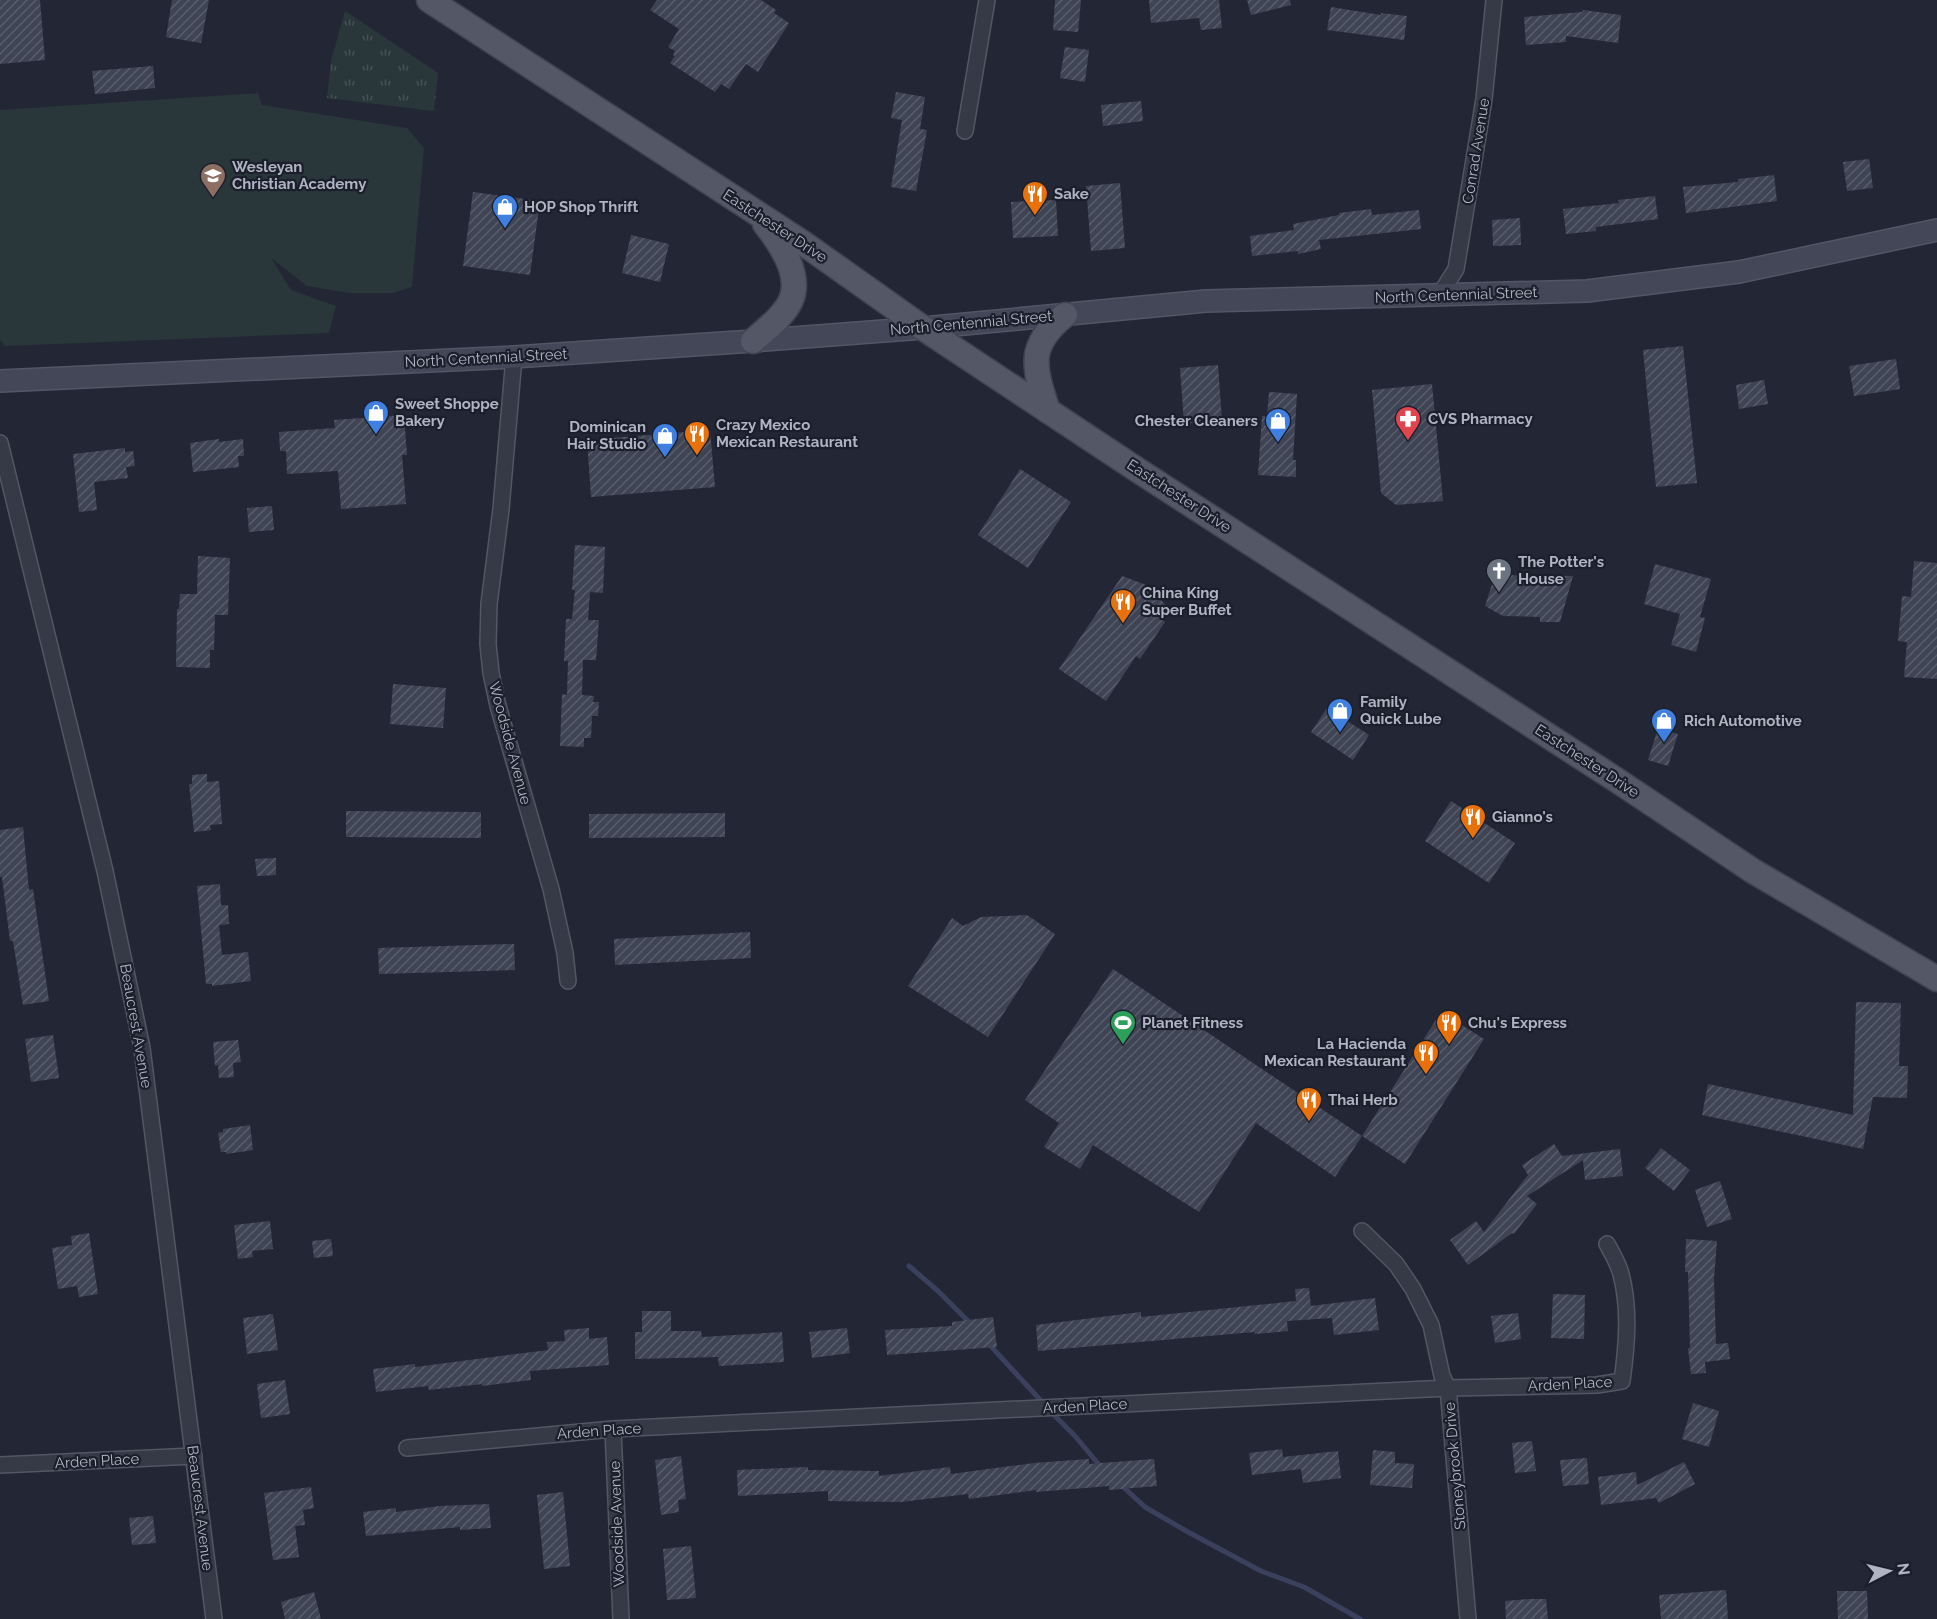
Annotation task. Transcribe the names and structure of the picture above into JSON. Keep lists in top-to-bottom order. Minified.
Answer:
{"streets":{"main road":["Eastchester Drive"],"street":["Conrad Avenue","North Centennial Street","Woodside Avenue","Beaucrest Avenue","Arden Place","Stoneybrook Drive"]},"crossings":[["Conrad Avenue","North Centennial Street"],["Eastchester Drive","North Centennial Street"],["North Centennial Street","Woodside Avenue"],["Woodside Avenue","Arden Place"],["Beaucrest Avenue","Arden Place"],["Arden Place","Stoneybrook Drive"]],"places":{"school or university":["Wesleyan Christian Academy"],"restaurant":["Sake","Crazy Mexico Mexican Restaurant","China King Super Buffet","Gianno's","Chu's Express","La Hacienda Mexican Restaurant","Thai Herb"],"shop":["HOP Shop Thrift","Sweet Shoppe Bakery","Chester Cleaners","Dominican Hair Studio","Family Quick Lube","Rich Automotive"],"pharmacy":["CVS Pharmacy"],"church":["The Potter's House"],"sports":["Planet Fitness"]},"north":"right"}
